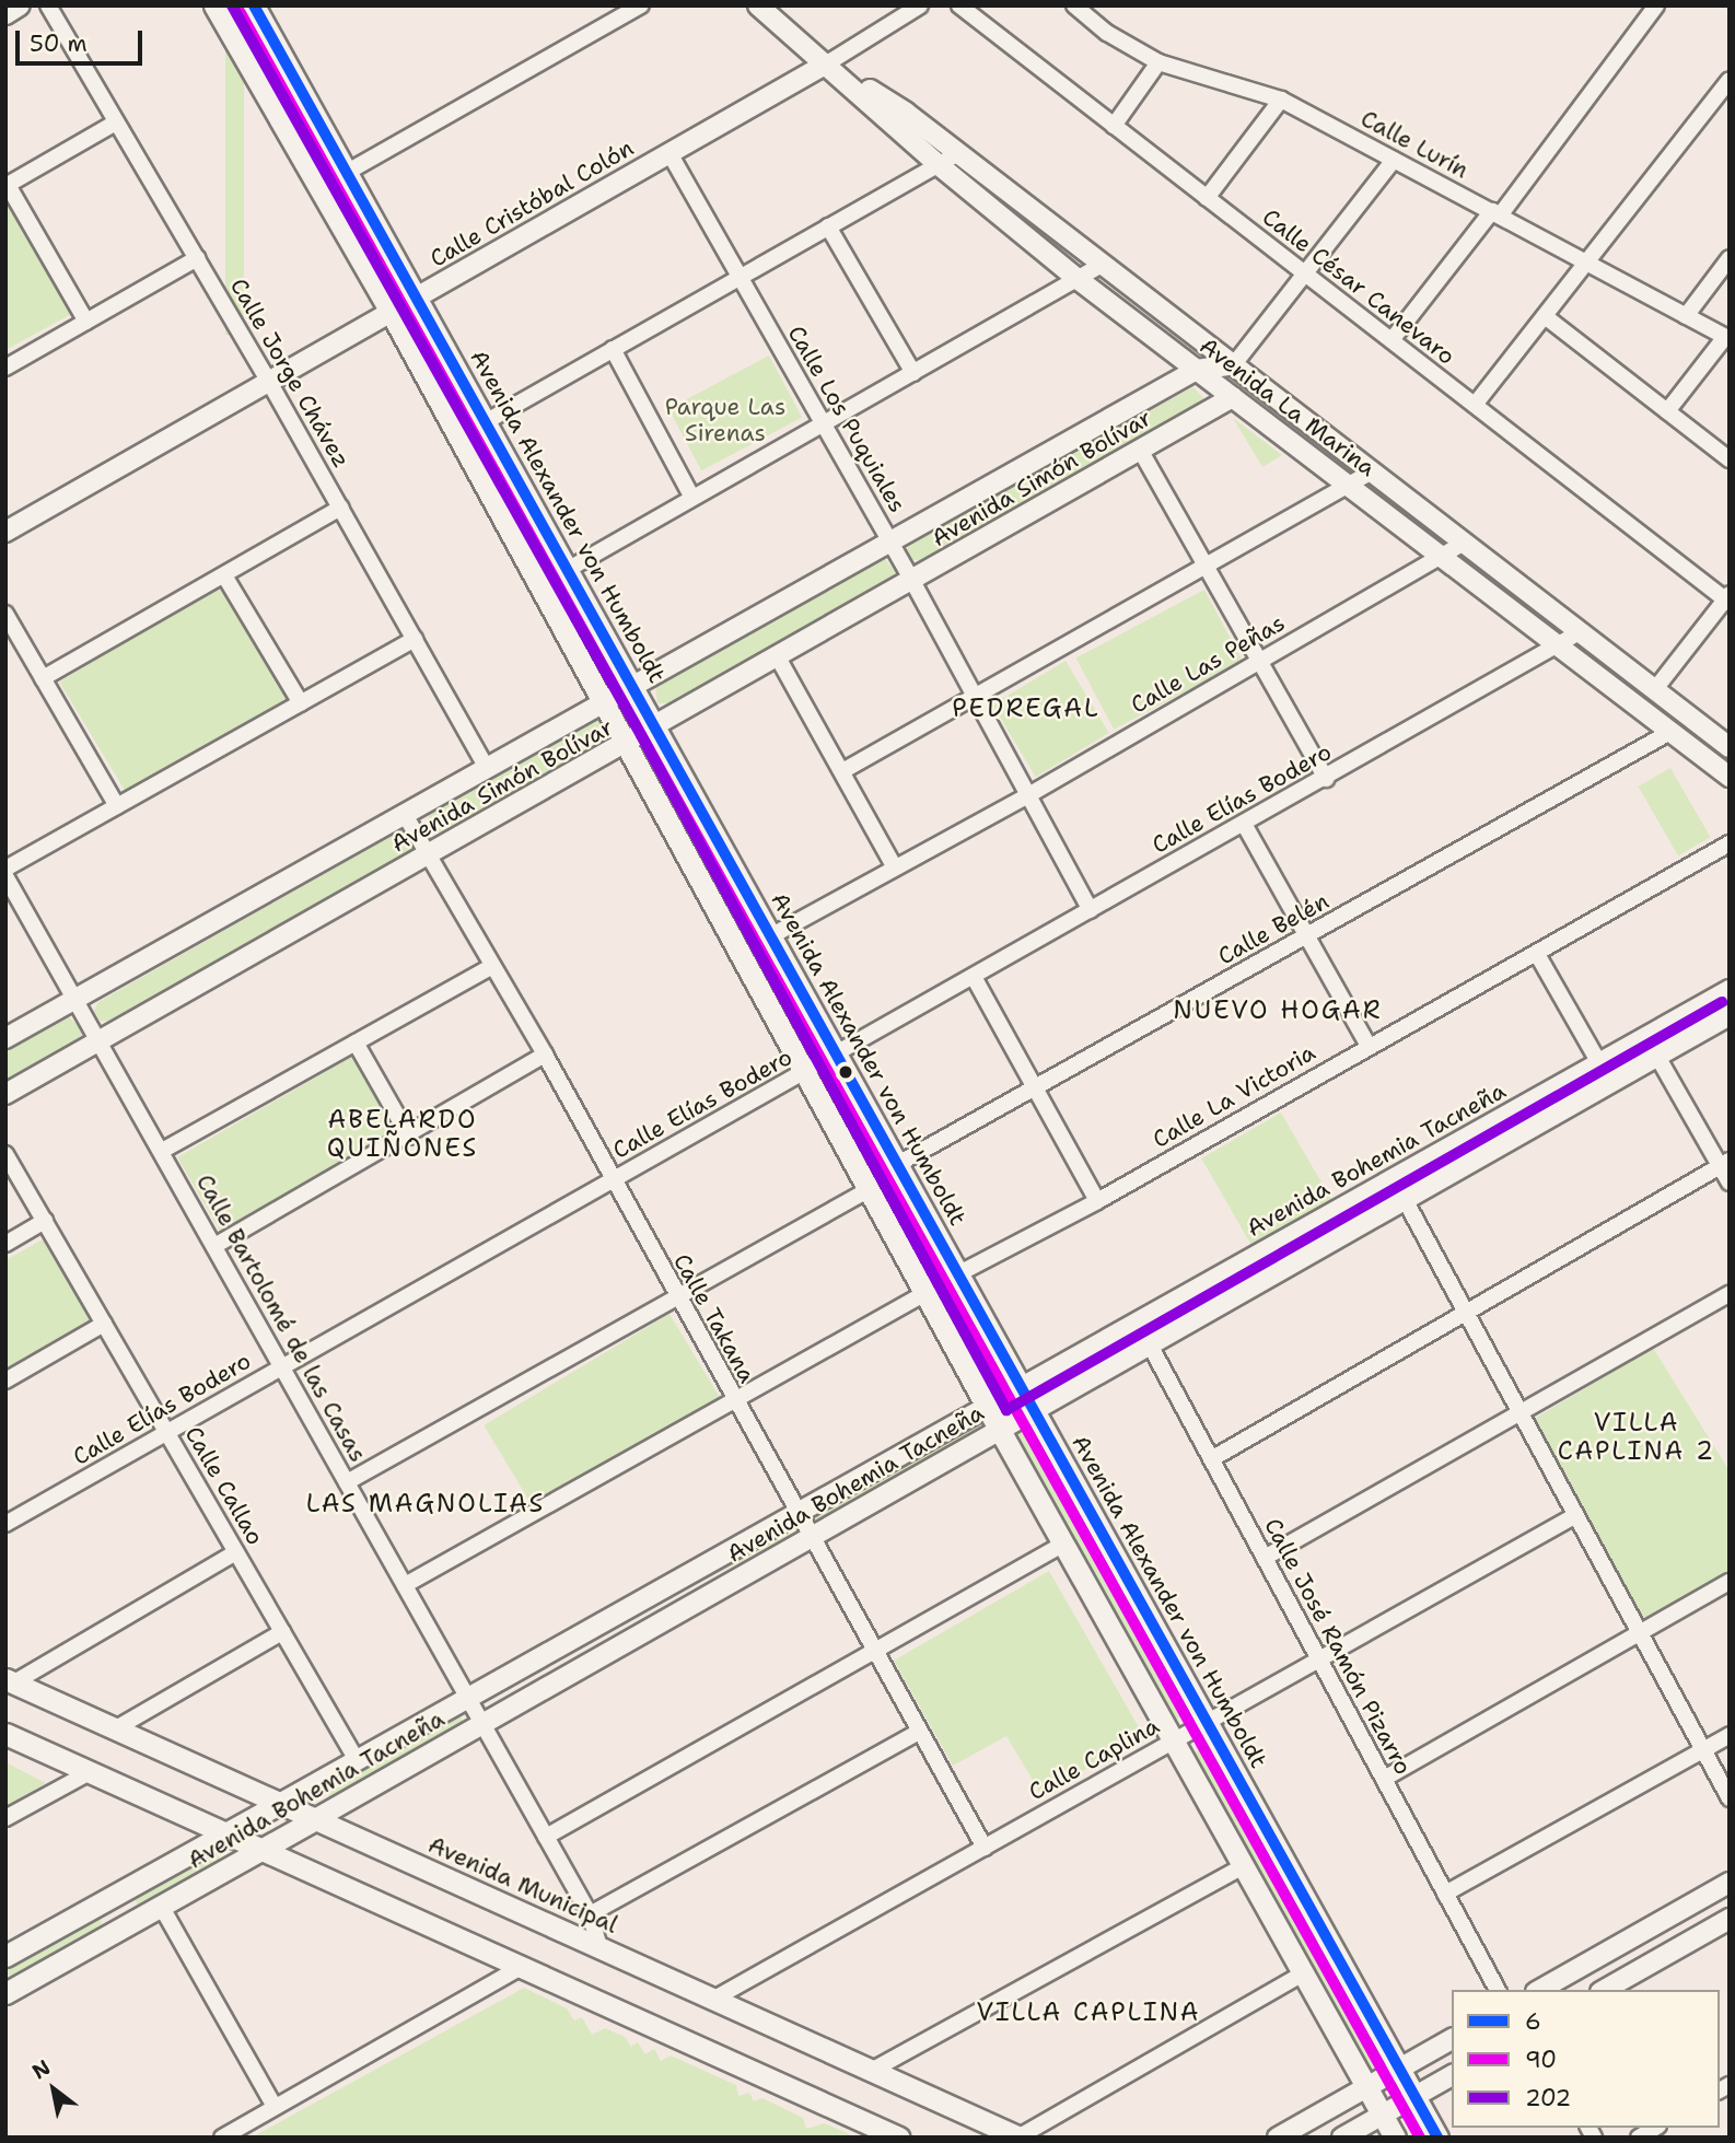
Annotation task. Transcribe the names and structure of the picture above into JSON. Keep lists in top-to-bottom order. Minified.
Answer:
{"streets":{"main road":["Avenida Alexander von Humboldt","Avenida Bohemia Tacneña","Avenida Municipal"],"street":["Calle Lurín","Calle Cristóbal Colón","Calle César Canevaro","Calle Jorge Chávez","Avenida La Marina","Calle Los Puquiales","Avenida Simón Bolívar","Calle Las Peñas","Calle Elías Bodero","Calle Belén","Calle La Victoria","Calle Bartolomé de las Casas","Calle Takana","Calle Callao","Calle José Ramón Pizarro","Calle Caplina"]},"crossings":[["Calle Cristóbal Colón","Calle Jorge Chávez"],["Calle Cristóbal Colón","Avenida La Marina"],["Calle Cristóbal Colón","Calle Los Puquiales"],["Calle Cristóbal Colón","Avenida Alexander von Humboldt"],["Calle Jorge Chávez","Avenida Simón Bolívar"],["Avenida La Marina","Avenida Simón Bolívar"],["Avenida La Marina","Calle Las Peñas"],["Avenida La Marina","Calle Elías Bodero"],["Avenida La Marina","Calle Belén"],["Calle Los Puquiales","Avenida Simón Bolívar"],["Calle Los Puquiales","Calle Las Peñas"],["Calle Los Puquiales","Calle Elías Bodero"],["Avenida Simón Bolívar","Avenida Alexander von Humboldt"],["Avenida Simón Bolívar","Calle Bartolomé de las Casas"],["Avenida Simón Bolívar","Calle Takana"],["Avenida Alexander von Humboldt","Calle Las Peñas"],["Avenida Alexander von Humboldt","Calle Elías Bodero"],["Avenida Alexander von Humboldt","Calle Belén"],["Avenida Alexander von Humboldt","Calle La Victoria"],["Avenida Alexander von Humboldt","Avenida Bohemia Tacneña"],["Avenida Alexander von Humboldt","Calle Caplina"],["Calle Elías Bodero","Calle Bartolomé de las Casas"],["Calle Elías Bodero","Calle Takana"],["Calle Elías Bodero","Calle Callao"],["Avenida Bohemia Tacneña","Calle Bartolomé de las Casas"],["Avenida Bohemia Tacneña","Calle Takana"],["Avenida Bohemia Tacneña","Calle Callao"],["Avenida Bohemia Tacneña","Calle José Ramón Pizarro"],["Avenida Bohemia Tacneña","Avenida Municipal"],["Calle Bartolomé de las Casas","Avenida Municipal"],["Calle Takana","Calle Caplina"],["Calle José Ramón Pizarro","Calle Caplina"],["Calle Caplina","Avenida Municipal"]],"districts":["PEDREGAL","NUEVO HOGAR","ABELARDO QUIÑONES","VILLA CAPLINA 2","LAS MAGNOLIAS","VILLA CAPLINA"],"parks":["Parque Las Sirenas"],"lines":["transit line 6","transit line 202","transit line 90"],"legend":["6","90","202"],"scale_bar":"50 m","north":"top left"}
